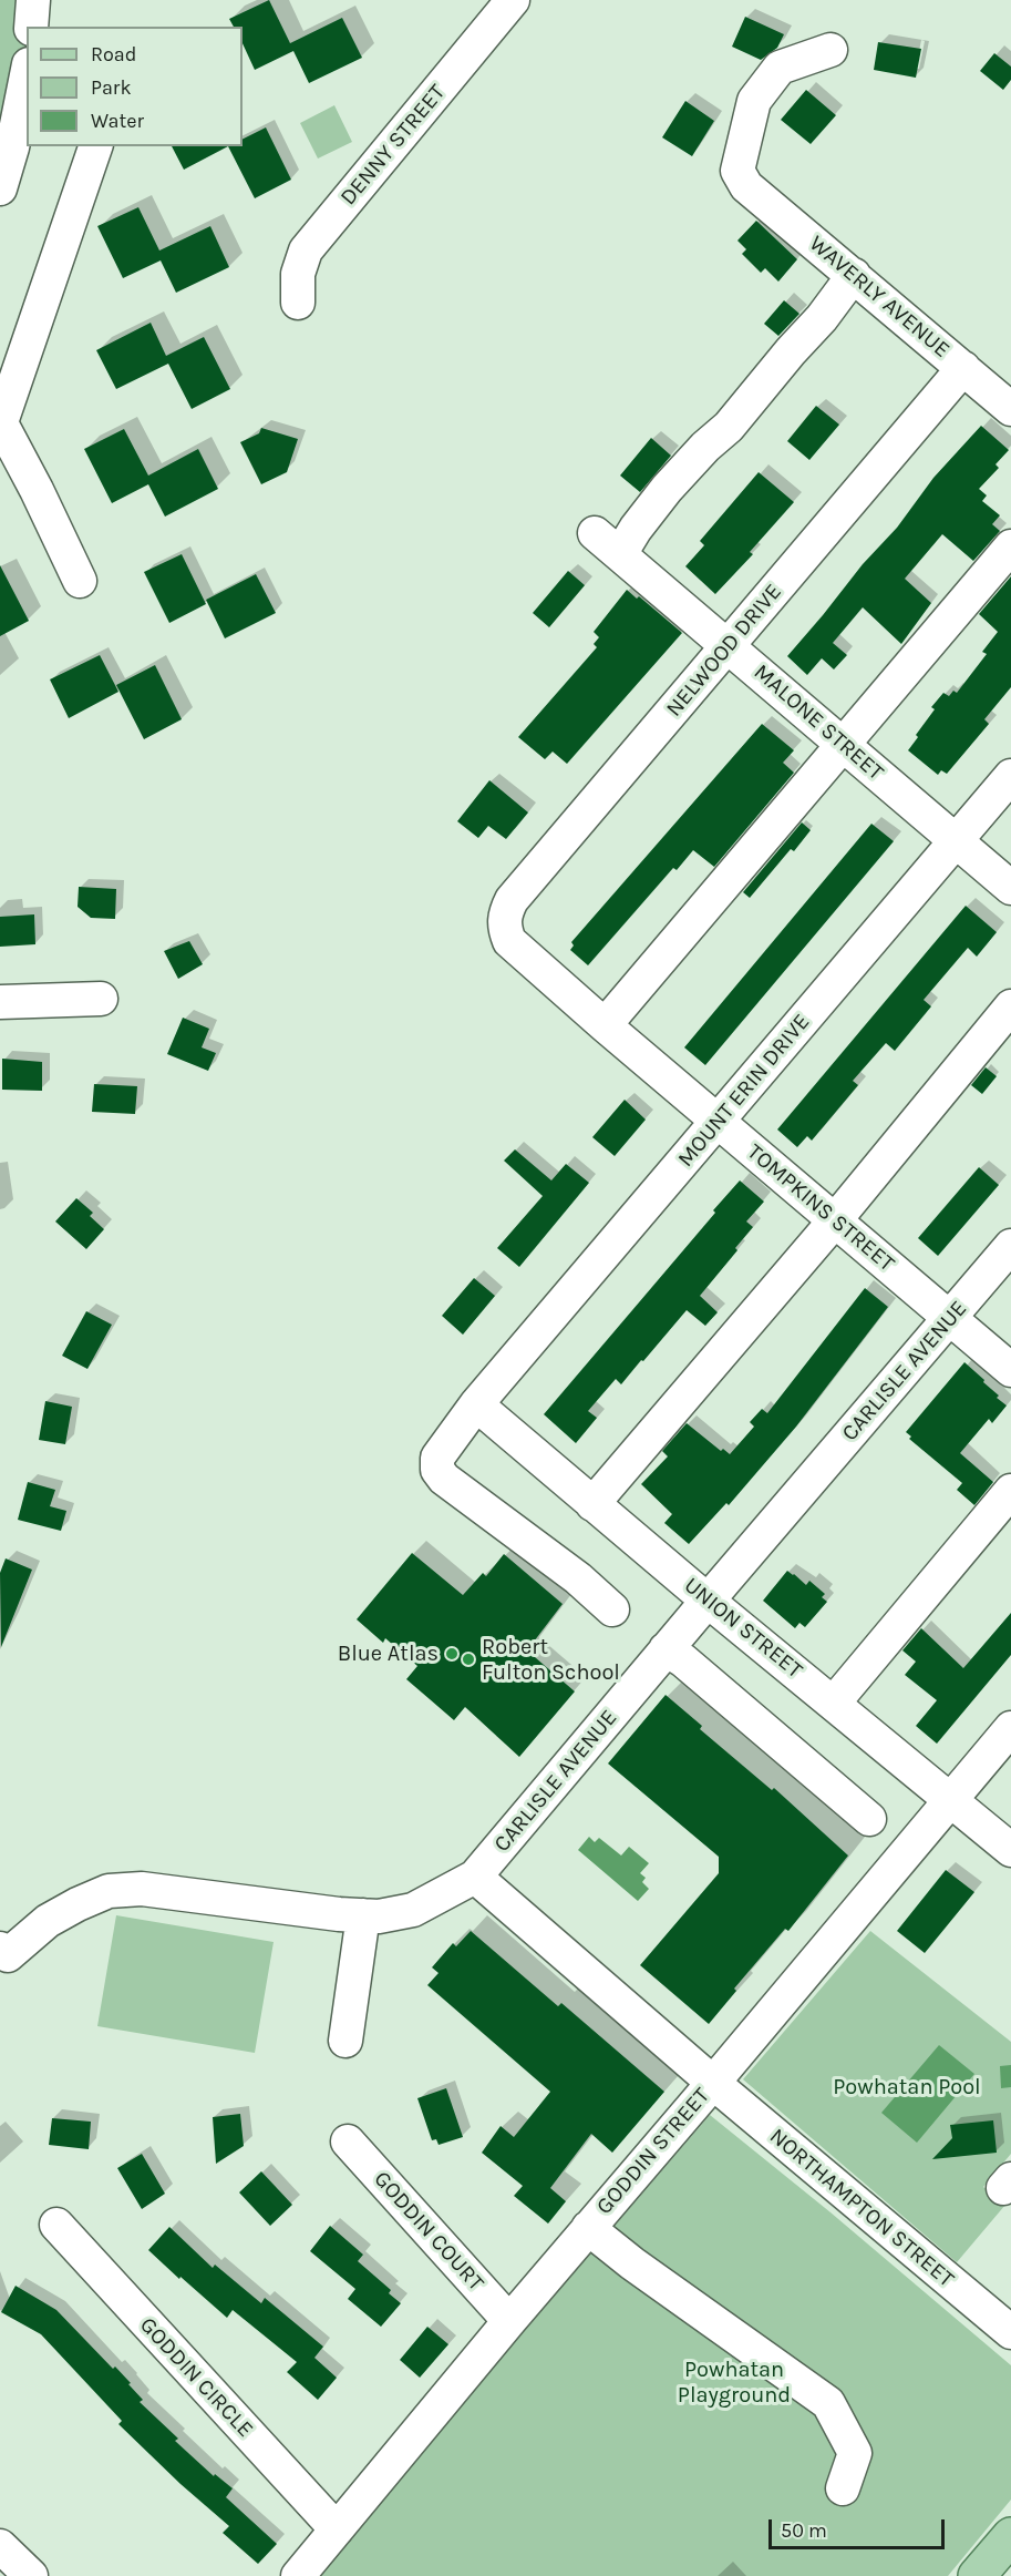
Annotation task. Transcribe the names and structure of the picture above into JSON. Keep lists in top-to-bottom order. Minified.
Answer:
{"streets":{"street":["DENNY STREET","WAVERLY AVENUE","NELWOOD DRIVE","MALONE STREET","MOUNT ERIN DRIVE","TOMPKINS STREET","CARLISLE AVENUE","UNION STREET","GODDIN STREET","NORTHAMPTON STREET","GODDIN COURT","GODDIN CIRCLE"]},"crossings":[["WAVERLY AVENUE","NELWOOD DRIVE"],["NELWOOD DRIVE","MALONE STREET"],["NELWOOD DRIVE","TOMPKINS STREET"],["MALONE STREET","MOUNT ERIN DRIVE"],["MOUNT ERIN DRIVE","TOMPKINS STREET"],["MOUNT ERIN DRIVE","UNION STREET"],["TOMPKINS STREET","CARLISLE AVENUE"],["CARLISLE AVENUE","UNION STREET"],["CARLISLE AVENUE","NORTHAMPTON STREET"],["UNION STREET","GODDIN STREET"],["GODDIN STREET","NORTHAMPTON STREET"],["GODDIN STREET","GODDIN COURT"],["GODDIN STREET","GODDIN CIRCLE"]],"parks":["Powhatan Pool","Powhatan Playground"],"places":["Blue Atlas","Robert Fulton School"],"legend":["Road","Park","Water"],"scale_bar":"50 m"}
